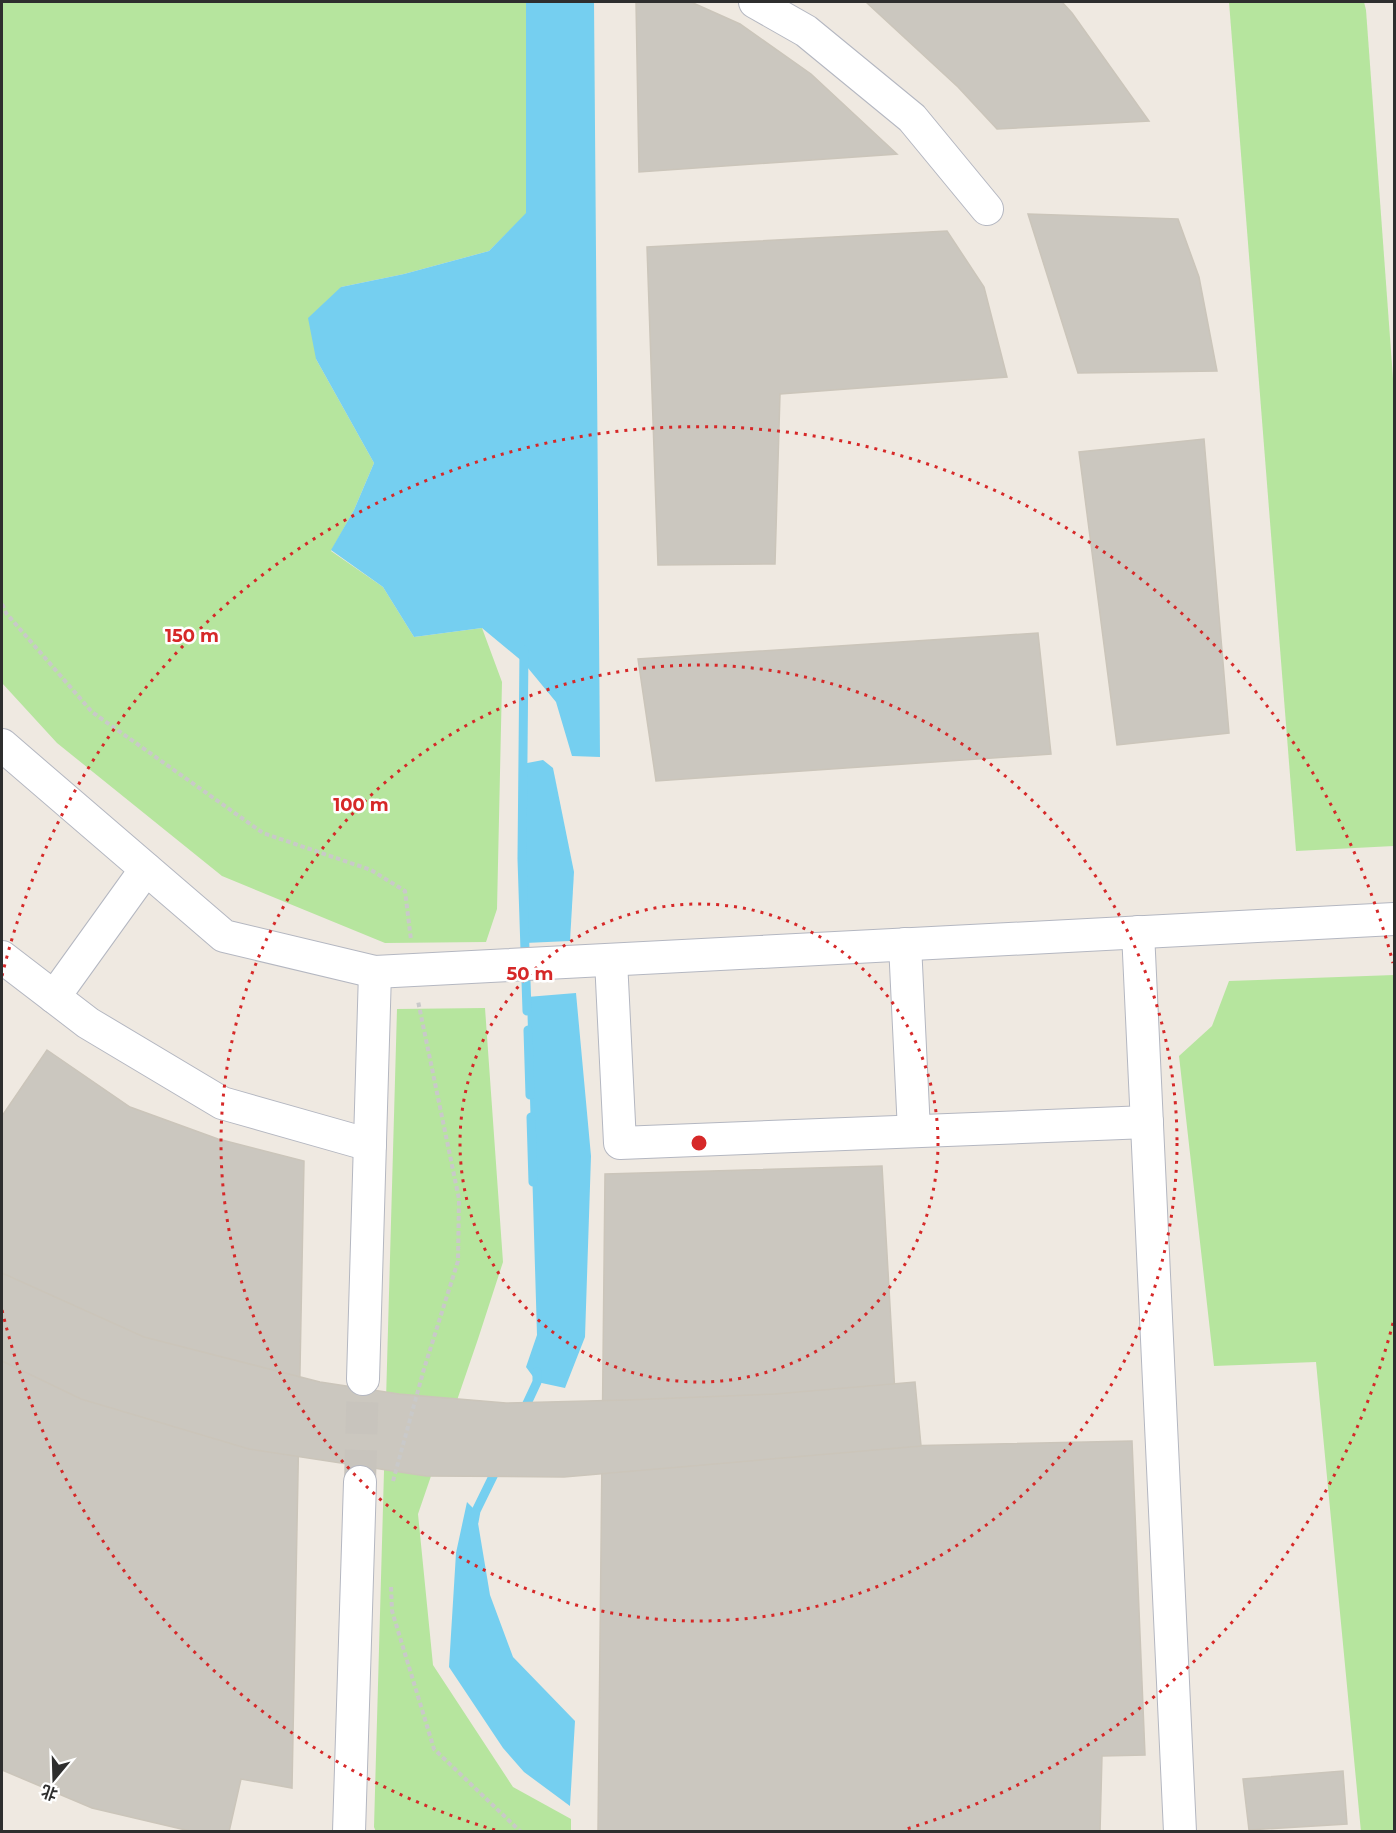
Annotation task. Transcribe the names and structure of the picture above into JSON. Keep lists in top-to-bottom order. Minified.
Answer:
{"north":"bottom","rings":["150 m","100 m","50 m"]}
